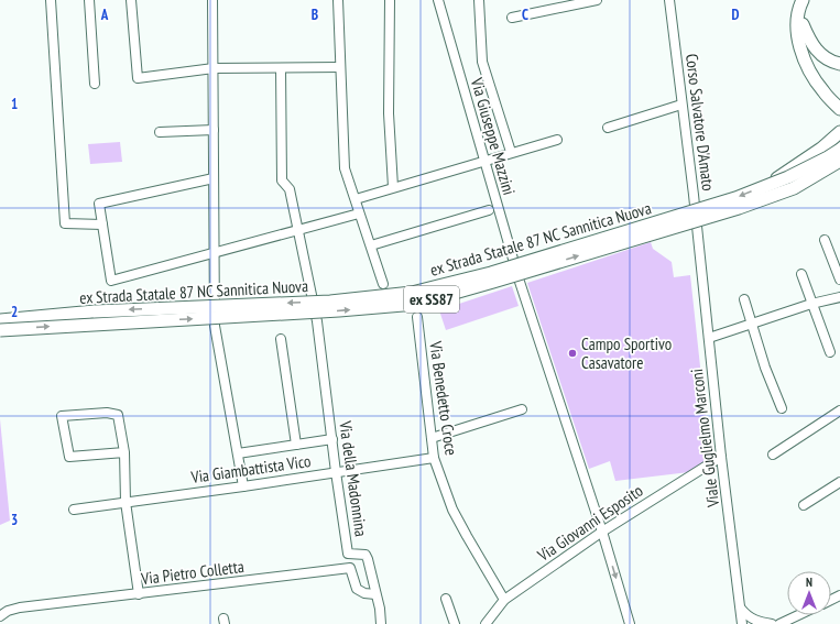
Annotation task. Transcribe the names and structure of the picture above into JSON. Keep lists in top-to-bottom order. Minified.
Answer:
{"streets":{"highway":["ex Strada Statale 87 NC Sannitica Nuova","ex SS87"],"street":["Corso Salvatore D'Amato","Via Giuseppe Mazzini","Via Benedetto Croce","Viale Guglielmo Marconi","Via Giambattista Vico","Via della Madonnina","Via Giovanni Esposito","Via Pietro Colletta"]},"crossings":[["Corso Salvatore D'Amato","Viale Guglielmo Marconi"],["Via Giuseppe Mazzini","Via Giovanni Esposito"],["Via Benedetto Croce","Via Giambattista Vico"],["Via Benedetto Croce","Via Giovanni Esposito"],["Viale Guglielmo Marconi","Via Giovanni Esposito"],["Via Giambattista Vico","Via della Madonnina"]],"places":["Campo Sportivo Casavatore"],"north":"top","grid":{"columns":["A","B","C","D"],"rows":["1","2","3"]}}
